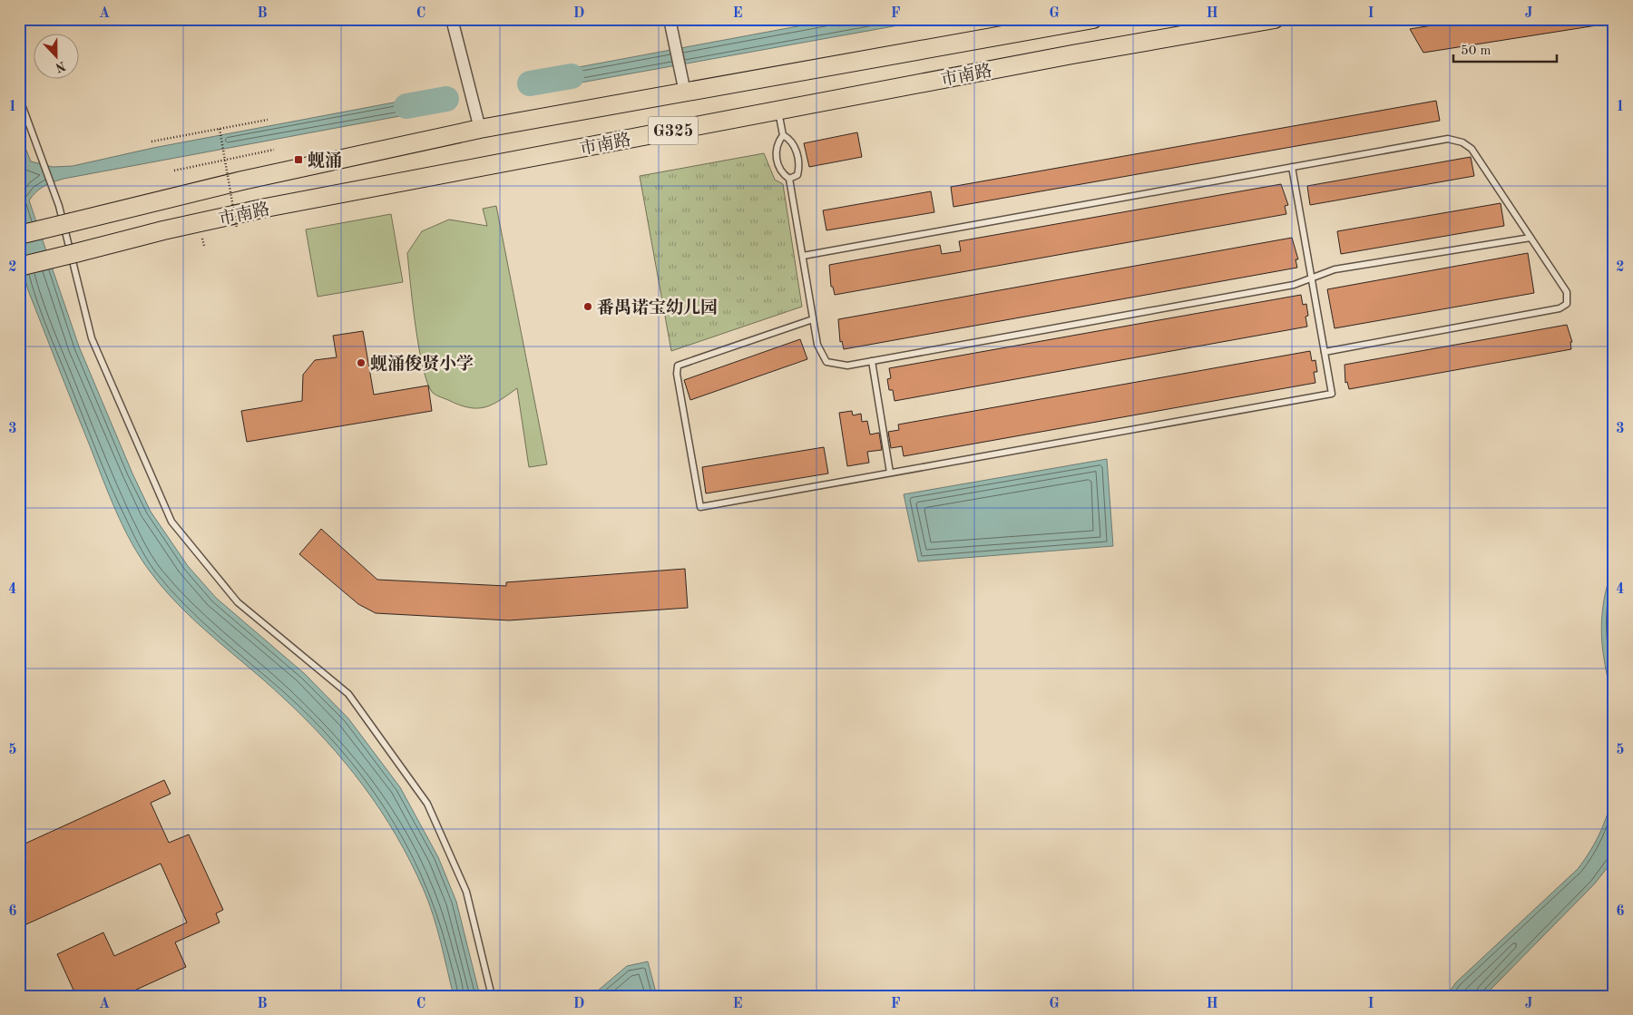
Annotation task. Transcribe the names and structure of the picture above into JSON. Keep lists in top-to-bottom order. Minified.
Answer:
{"streets":{"highway":["市南路","G325"]},"places":{"transit":["蚬涌"],"other":["番禺诺宝幼儿园","蚬涌俊贤小学"]},"scale_bar":"50 m","north":"bottom","grid":{"columns":["A","B","C","D","E","F","G","H","I","J"],"rows":["1","2","3","4","5","6"]}}
